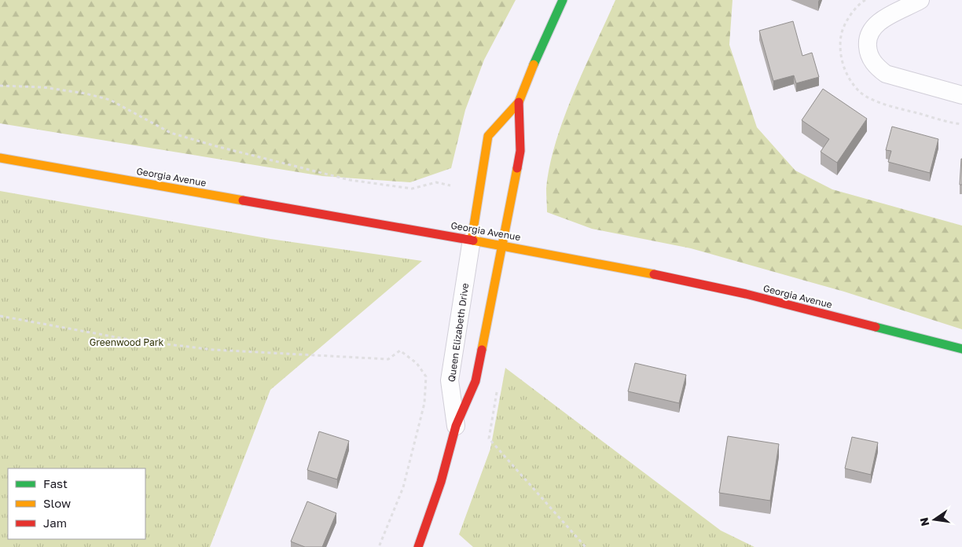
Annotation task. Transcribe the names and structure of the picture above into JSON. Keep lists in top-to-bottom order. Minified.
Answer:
{"streets":{"main road":["Georgia Avenue","Queen Elizabeth Drive"]},"crossings":[["Georgia Avenue","Queen Elizabeth Drive"]],"parks":["Greenwood Park"],"legend":["Fast","Slow","Jam"],"north":"left"}
